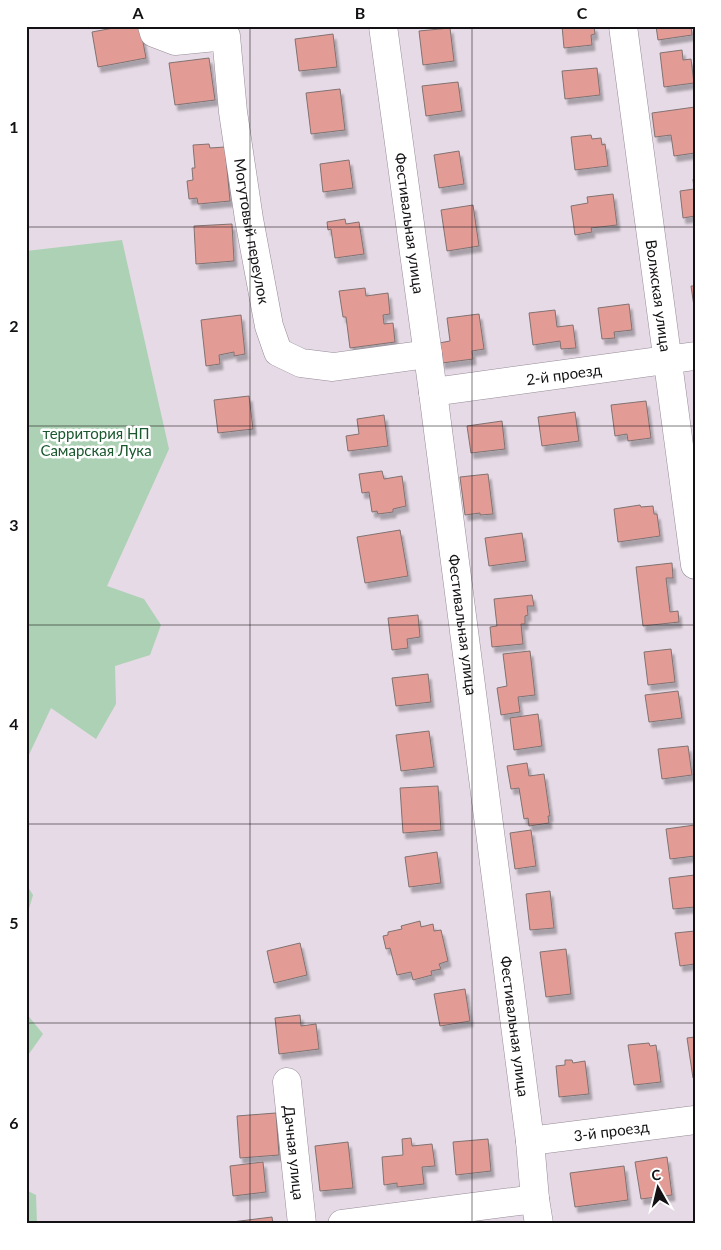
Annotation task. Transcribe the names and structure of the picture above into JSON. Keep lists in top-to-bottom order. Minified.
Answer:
{"streets":{"street":["Фестивальная улица","Могутовый переулок","Волжская улица","2-й проезд","3-й проезд","Дачная улица"]},"crossings":[["Фестивальная улица","Могутовый переулок"],["Фестивальная улица","2-й проезд"],["Фестивальная улица","3-й проезд"],["Волжская улица","2-й проезд"]],"parks":["территория НП Самарская Лука"],"north":"top","grid":{"columns":["A","B","C"],"rows":["1","2","3","4","5","6"]}}
